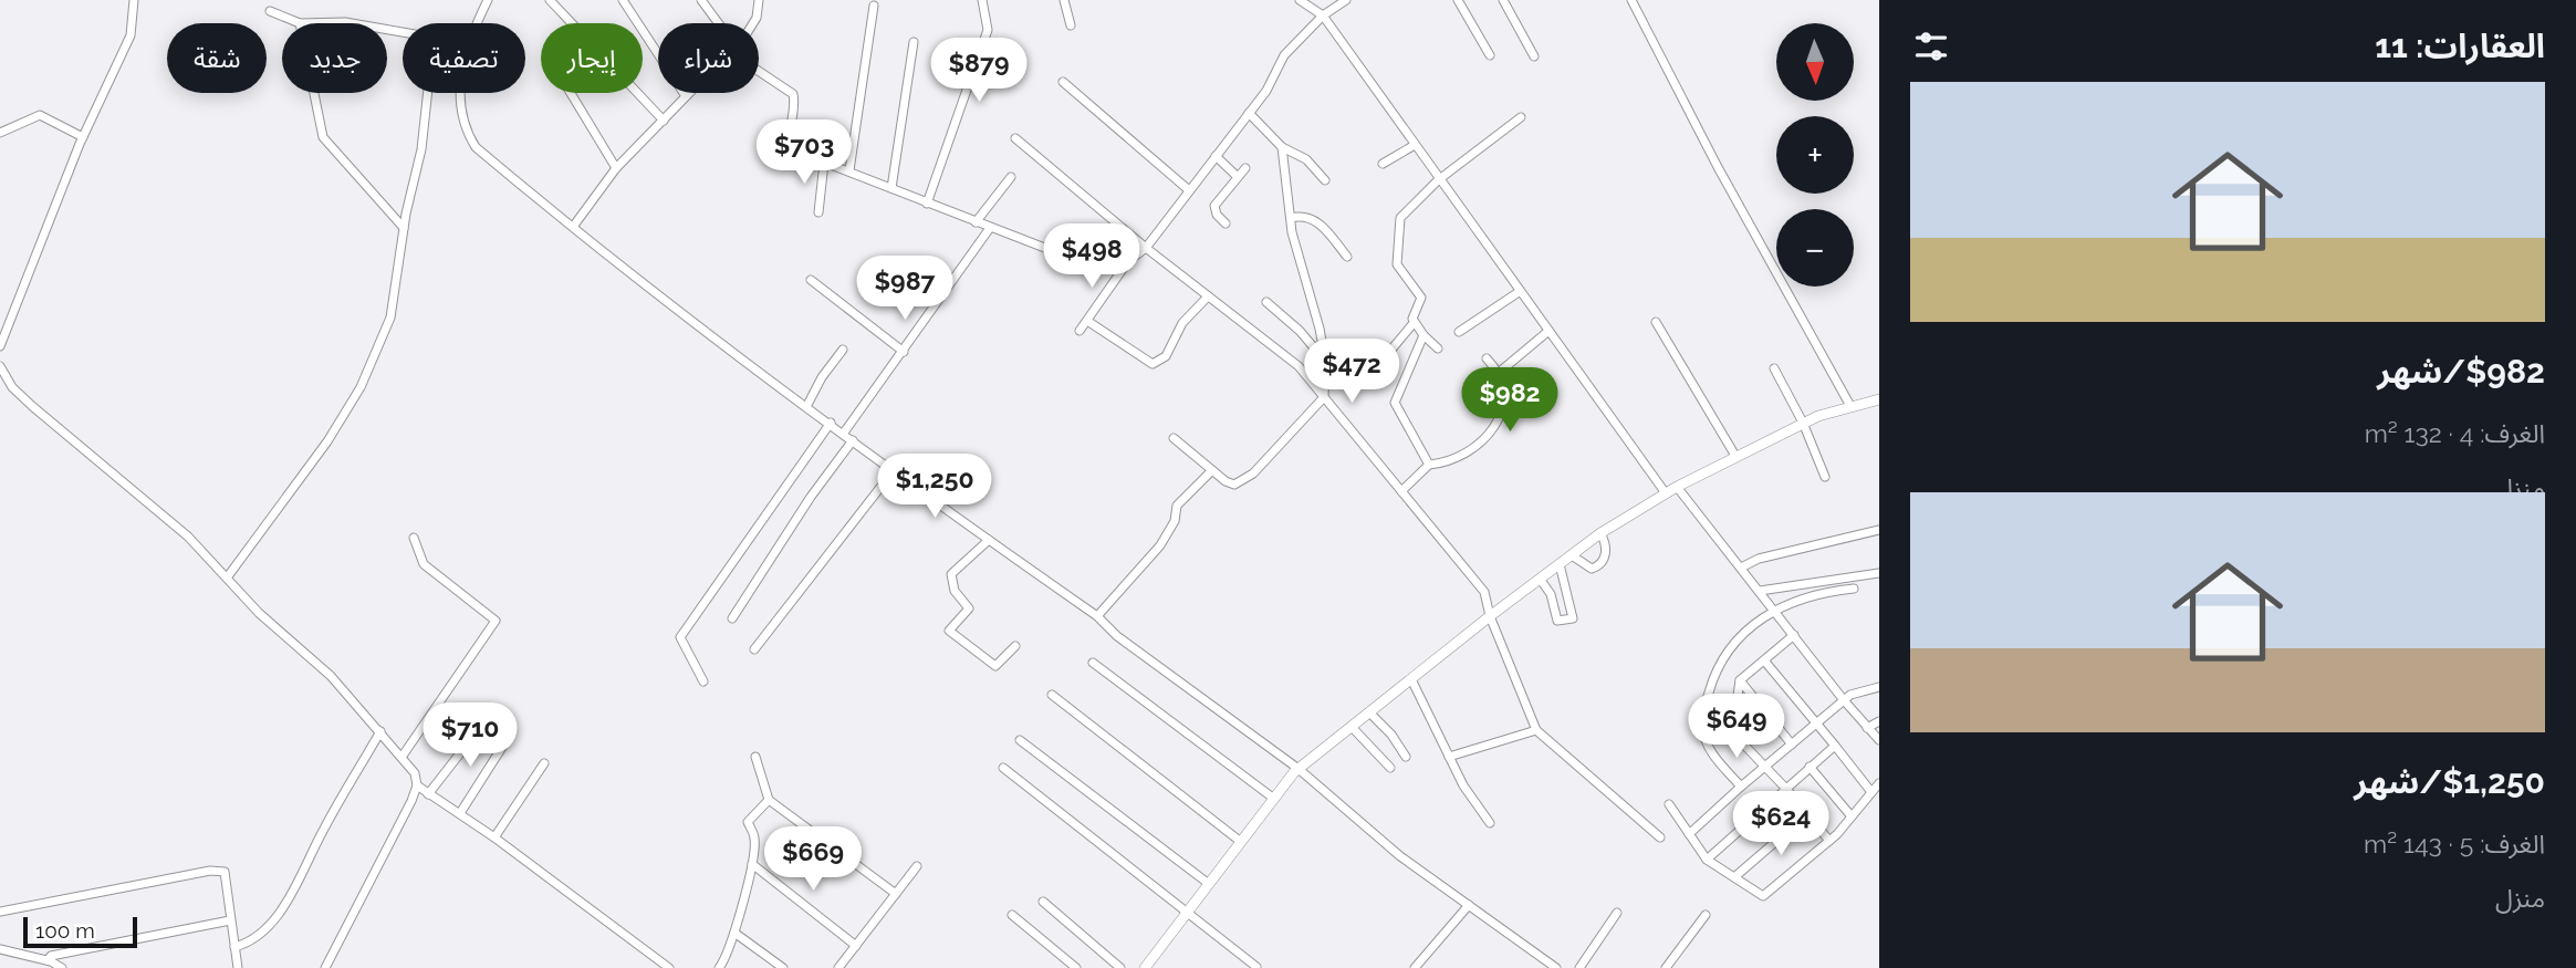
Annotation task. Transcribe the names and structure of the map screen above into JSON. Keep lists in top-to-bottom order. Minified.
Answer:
{"scale_bar":"100 m","north":"bottom","page":{"heading":"العقارات: 11","map_buttons":["+","−"],"chip":["شراء","إيجار","تصفية","جديد","شقة"],"price":["$879","$703","$498","$987","$472","$982","$1,250","$649","$710","$624","$669"],"list":[{"name":"$982/شهر","note":"الغرف: 4 · 132 m² · منزل"},{"name":"$1,250/شهر","note":"الغرف: 5 · 143 m² · منزل"}],"scale":"100 m"}}
